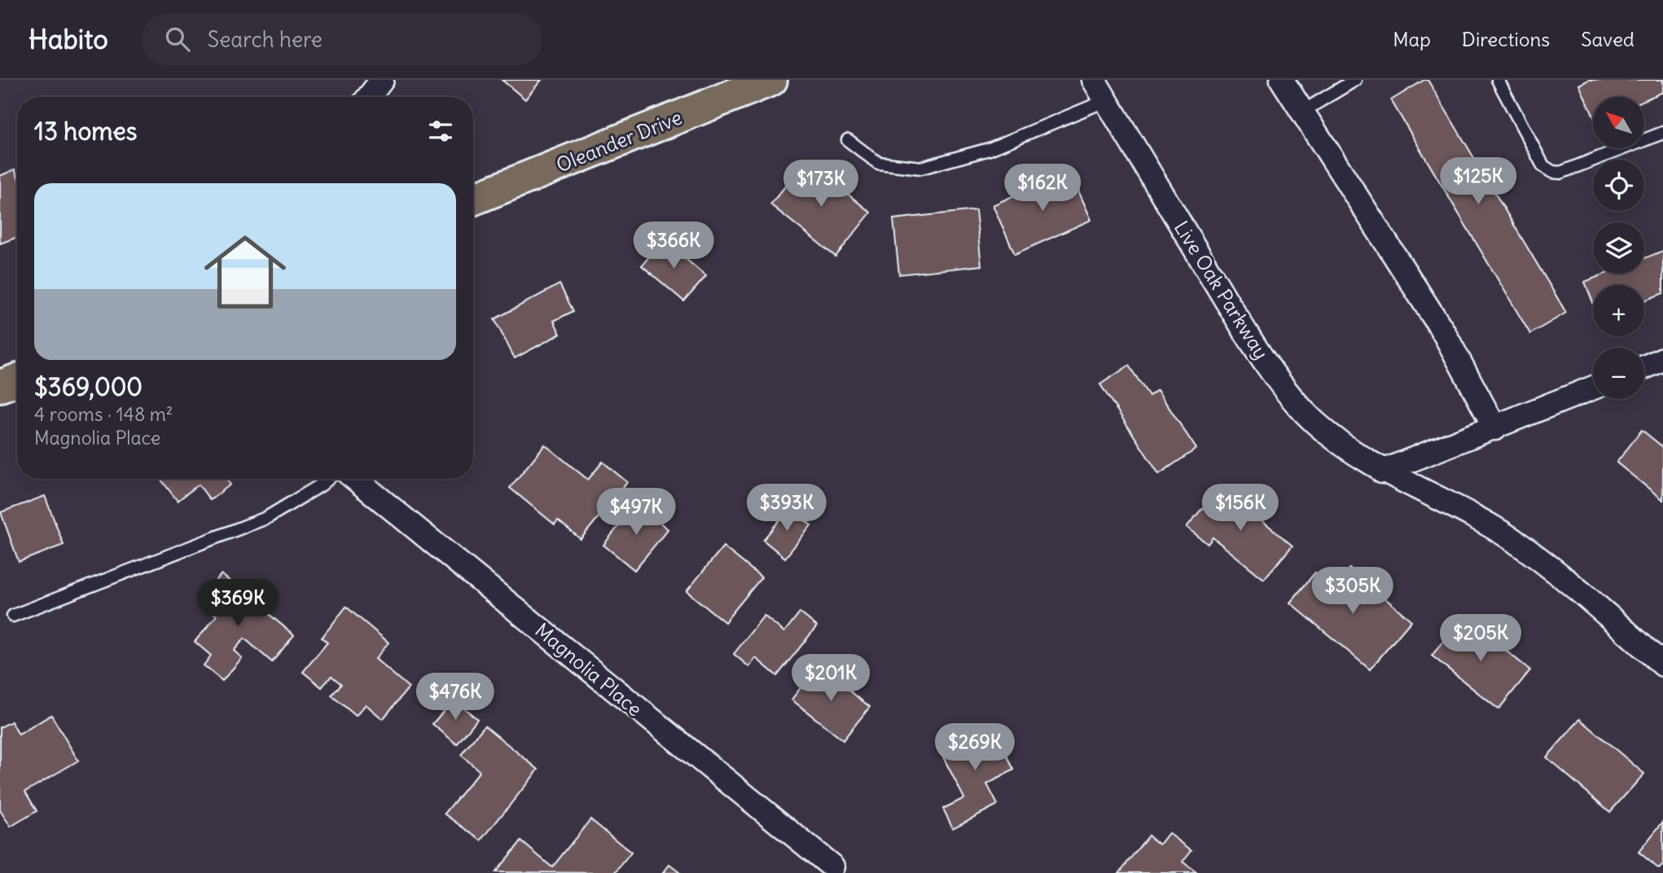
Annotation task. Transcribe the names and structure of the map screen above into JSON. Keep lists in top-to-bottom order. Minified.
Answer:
{"streets":{"main road":["Oleander Drive"],"street":["Live Oak Parkway","Magnolia Place"]},"north":"top left","page":{"header":"Habito","search":"Search here","nav":["Map","Directions","Saved"],"map_buttons":["+","−"],"heading":"13 homes","price":["$125K","$173K","$162K","$366K","$393K","$156K","$497K","$305K","$369K","$205K","$201K","$476K","$269K"],"list":[{"name":"$369,000","note":"4 rooms · 148 m² · Magnolia Place"}]}}
